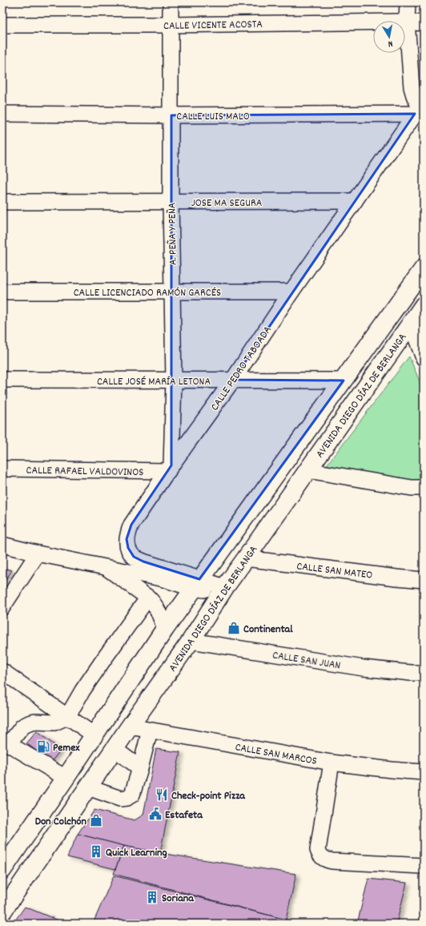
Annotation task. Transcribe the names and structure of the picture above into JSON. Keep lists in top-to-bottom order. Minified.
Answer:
{"streets":{"main road":["AVENIDA DIEGO DÍAZ DE BERLANGA"],"street":["CALLE VICENTE ACOSTA","CALLE LUIS MALO","JOSE MA SEGURA","A. PEÑA Y PEÑA","CALLE LICENCIADO RAMÓN GARCÉS","CALLE PEDRO TABOADA","CALLE JOSÉ MARÍA LETONA","CALLE RAFAEL VALDOVINOS","CALLE SAN MATEO","CALLE SAN JUAN","CALLE SAN MARCOS"]},"crossings":[["CALLE VICENTE ACOSTA","A. PEÑA Y PEÑA"],["CALLE LUIS MALO","A. PEÑA Y PEÑA"],["CALLE LUIS MALO","CALLE PEDRO TABOADA"],["JOSE MA SEGURA","A. PEÑA Y PEÑA"],["JOSE MA SEGURA","CALLE PEDRO TABOADA"],["A. PEÑA Y PEÑA","CALLE LICENCIADO RAMÓN GARCÉS"],["A. PEÑA Y PEÑA","CALLE PEDRO TABOADA"],["A. PEÑA Y PEÑA","CALLE JOSÉ MARÍA LETONA"],["A. PEÑA Y PEÑA","CALLE RAFAEL VALDOVINOS"],["CALLE LICENCIADO RAMÓN GARCÉS","CALLE PEDRO TABOADA"],["CALLE PEDRO TABOADA","CALLE JOSÉ MARÍA LETONA"],["CALLE PEDRO TABOADA","AVENIDA DIEGO DÍAZ DE BERLANGA"],["CALLE PEDRO TABOADA","CALLE RAFAEL VALDOVINOS"],["CALLE JOSÉ MARÍA LETONA","AVENIDA DIEGO DÍAZ DE BERLANGA"],["AVENIDA DIEGO DÍAZ DE BERLANGA","CALLE SAN MATEO"],["AVENIDA DIEGO DÍAZ DE BERLANGA","CALLE SAN JUAN"],["AVENIDA DIEGO DÍAZ DE BERLANGA","CALLE SAN MARCOS"]],"places":{"shop":["Continental","Don Colchón"],"fuel station":["Pemex"],"restaurant":["Check-point Pizza"],"public building":["Estafeta"],"building":["Quick Learning","Soriana"]},"north":"bottom"}
